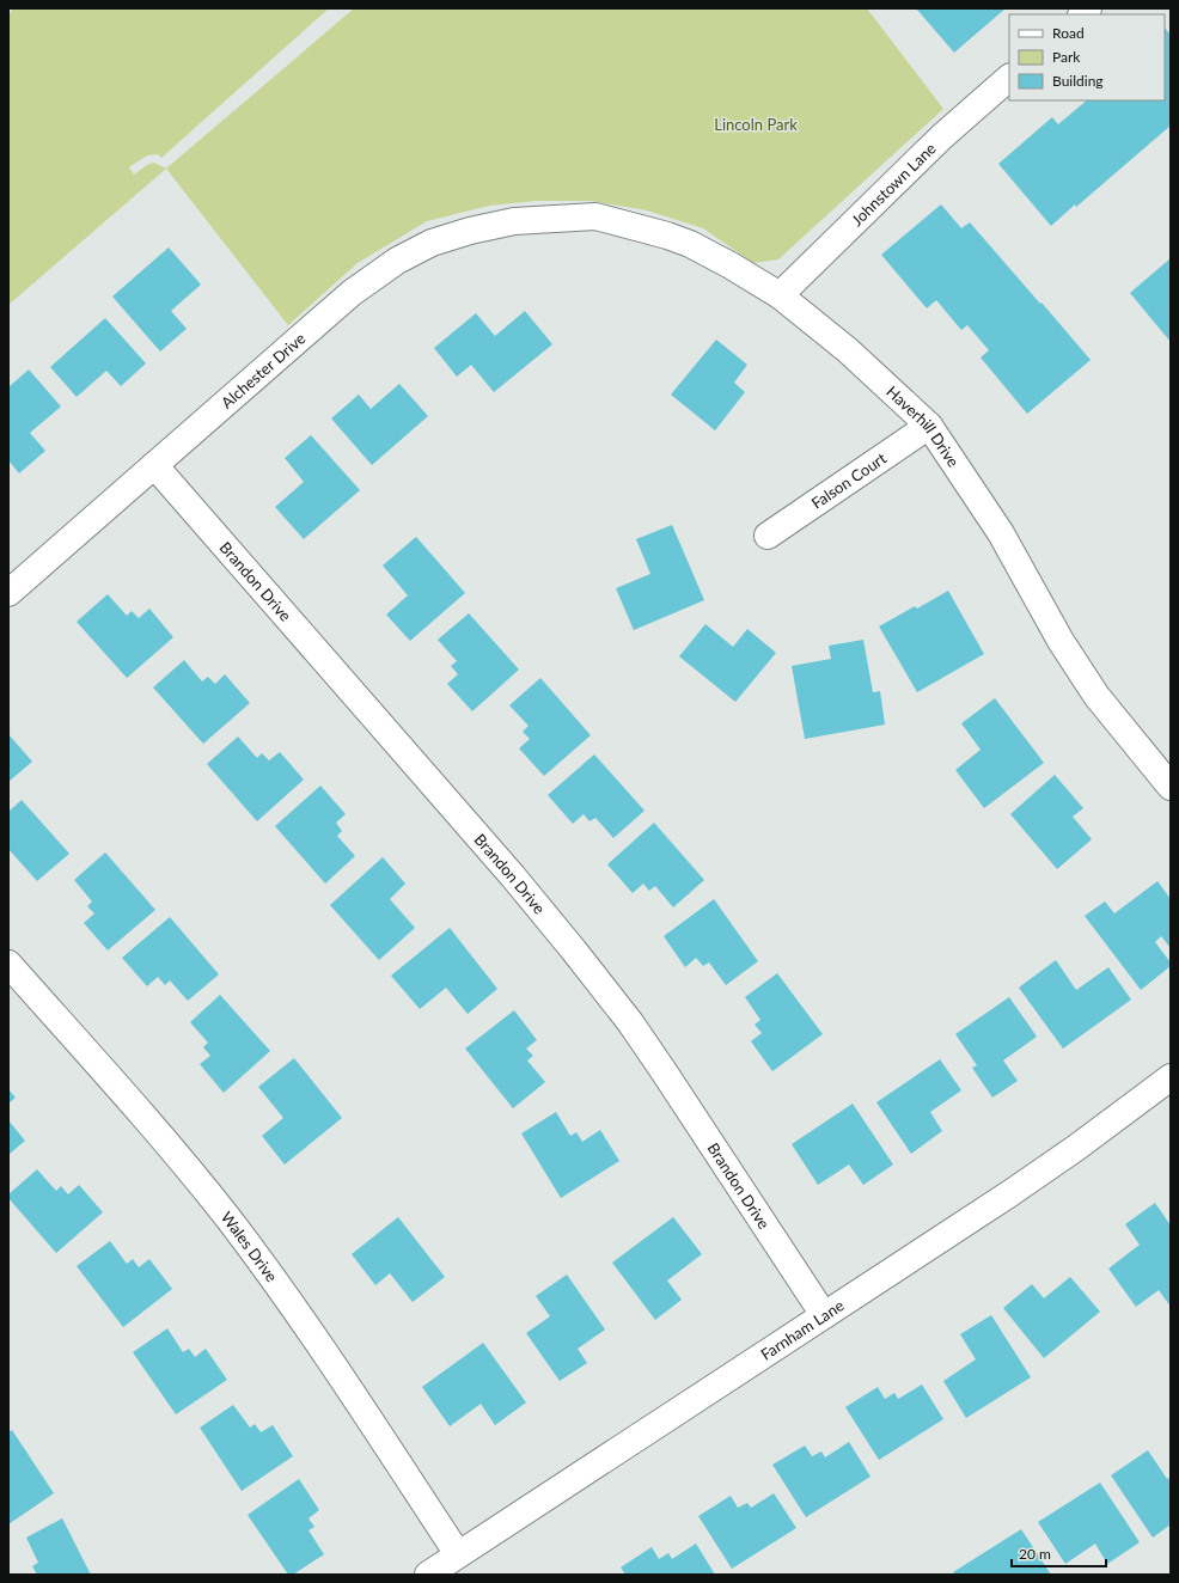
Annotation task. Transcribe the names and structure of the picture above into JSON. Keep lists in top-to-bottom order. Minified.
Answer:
{"streets":{"street":["Johnstown Lane","Alchester Drive","Haverhill Drive","Falson Court","Brandon Drive","Wales Drive","Farnham Lane"]},"crossings":[["Johnstown Lane","Haverhill Drive"],["Alchester Drive","Haverhill Drive"],["Alchester Drive","Brandon Drive"],["Haverhill Drive","Falson Court"],["Brandon Drive","Farnham Lane"],["Wales Drive","Farnham Lane"]],"parks":["Lincoln Park"],"legend":["Road","Park","Building"],"scale_bar":"20 m"}
